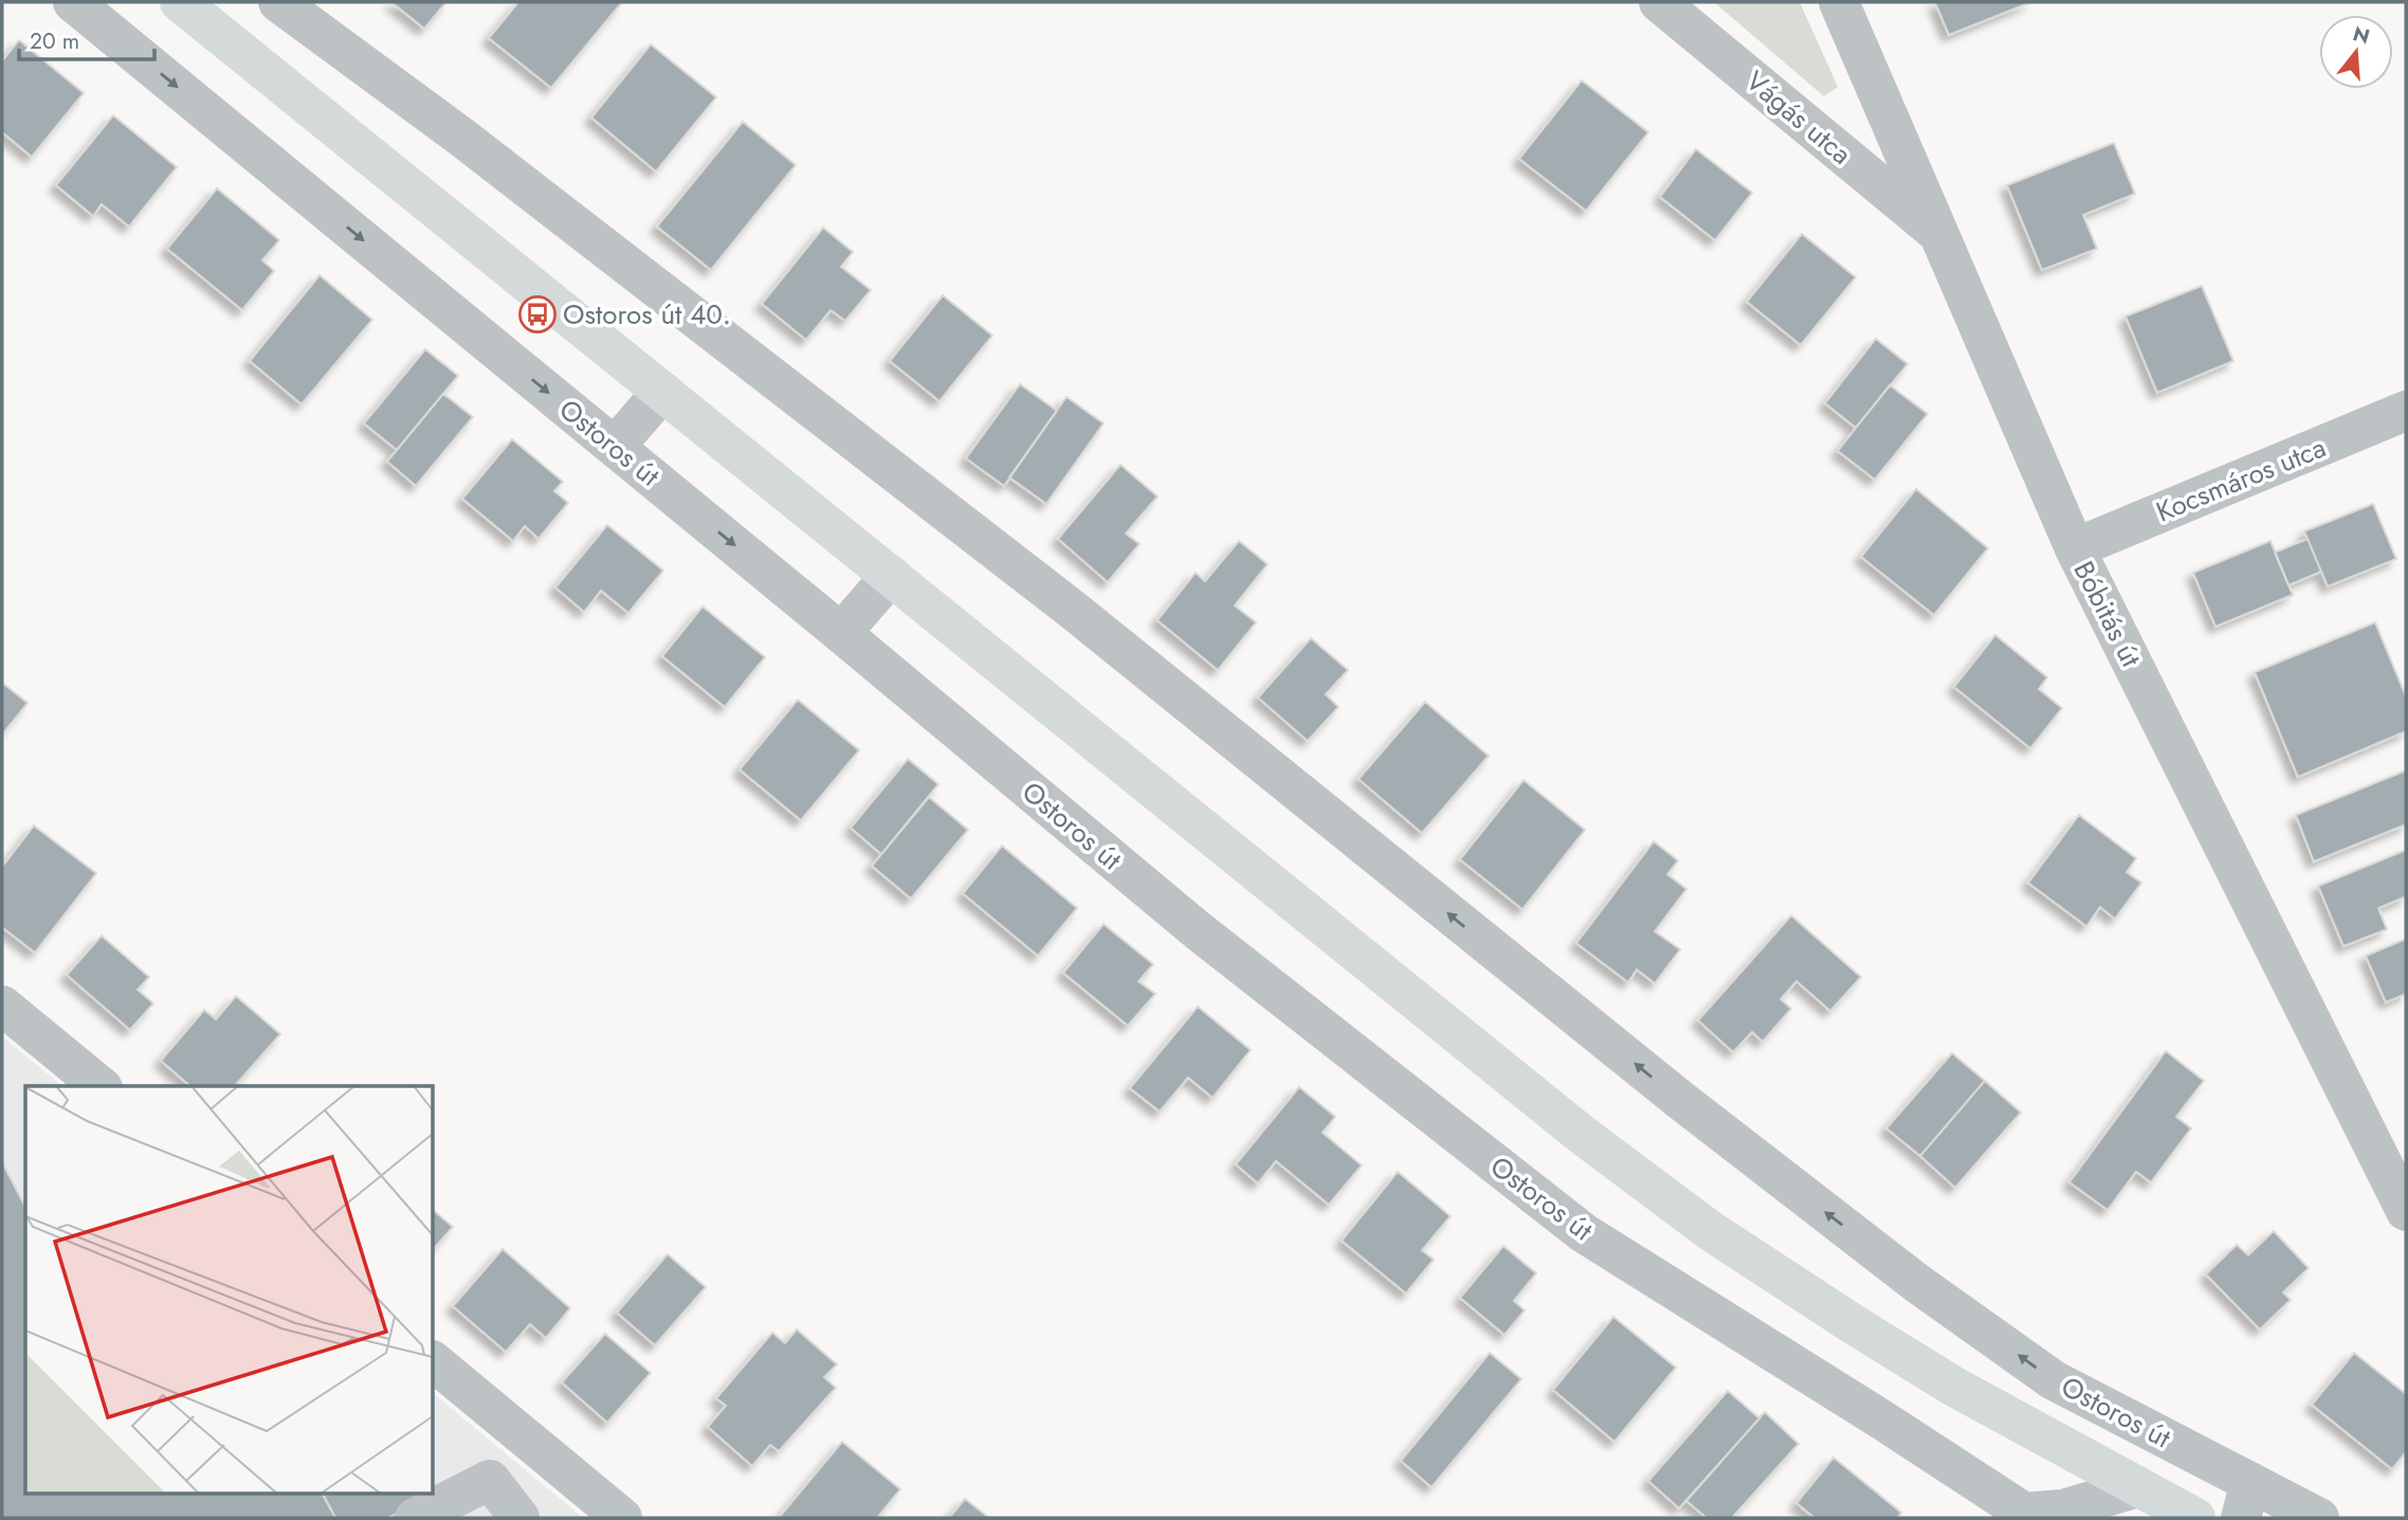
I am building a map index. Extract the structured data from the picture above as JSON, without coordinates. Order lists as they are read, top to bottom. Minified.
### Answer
{"streets":{"main road":["Ostoros út"],"street":["Vágás utca","Kocsmáros utca","Bóbitás út"]},"crossings":[["Vágás utca","Bóbitás út"],["Kocsmáros utca","Bóbitás út"]],"places":{"bus stop":["Ostoros út 40."]},"scale_bar":"20 m","north":"top"}
